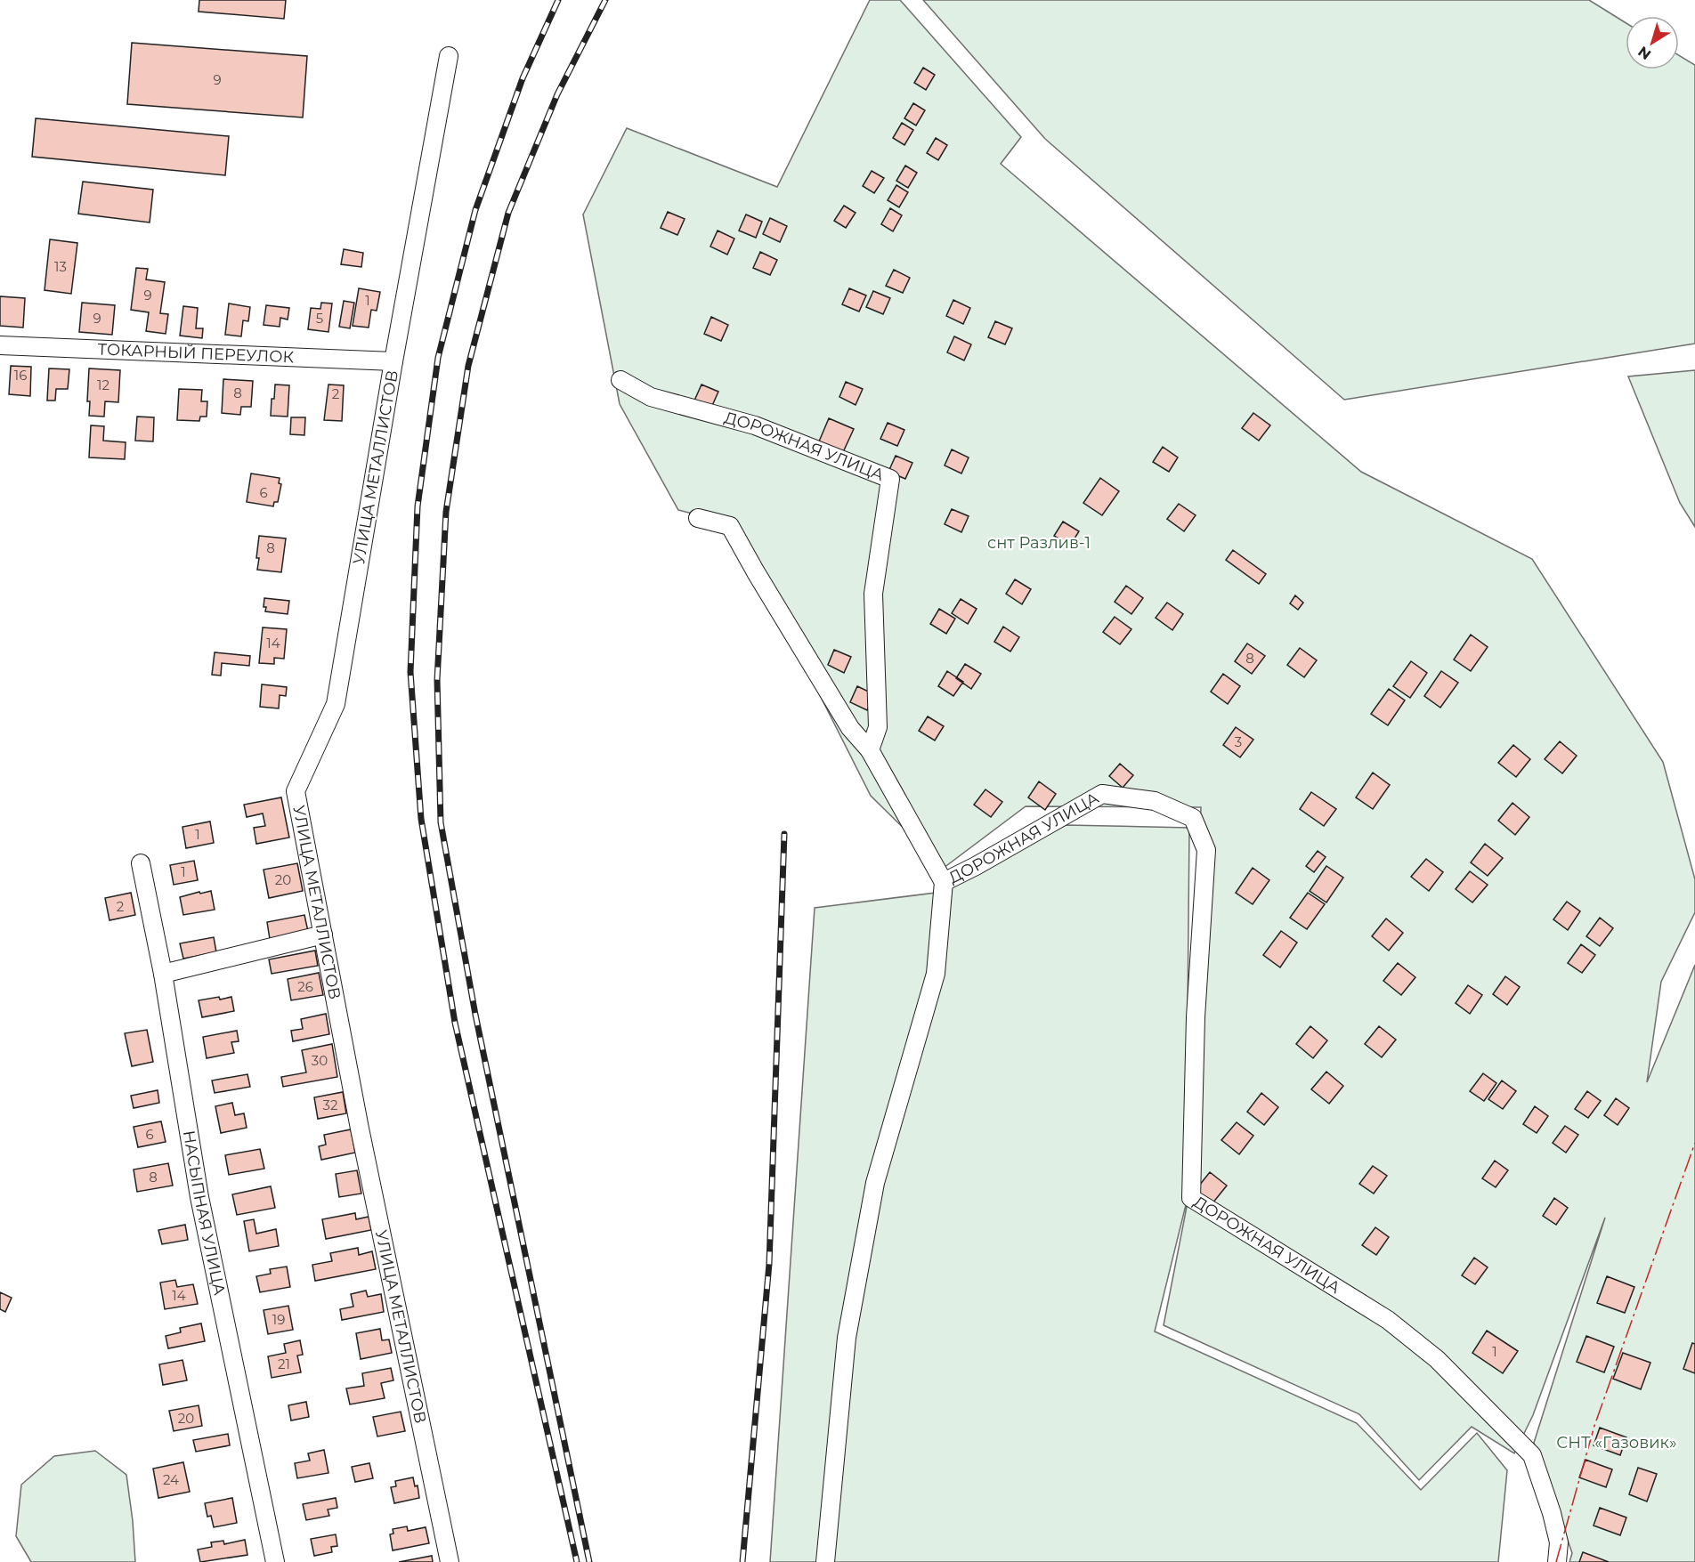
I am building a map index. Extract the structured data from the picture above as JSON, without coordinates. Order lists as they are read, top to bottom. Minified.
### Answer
{"streets":{"street":["ТОКАРНЫЙ ПЕРЕУЛОК","ДОРОЖНАЯ УЛИЦА","УЛИЦА МЕТАЛЛИСТОВ","НАСЫПНАЯ УЛИЦА"]},"crossings":[["ТОКАРНЫЙ ПЕРЕУЛОК","УЛИЦА МЕТАЛЛИСТОВ"]],"parks":["снт Разлив-1","СНТ «Газовик»"],"house_numbers":["9","13","9","1","9","5","16","12","8","2","6","8","14","8","3","1","1","20","2","26","30","32","6","8","14","19","1","21","20","24"],"north":"bottom left"}
